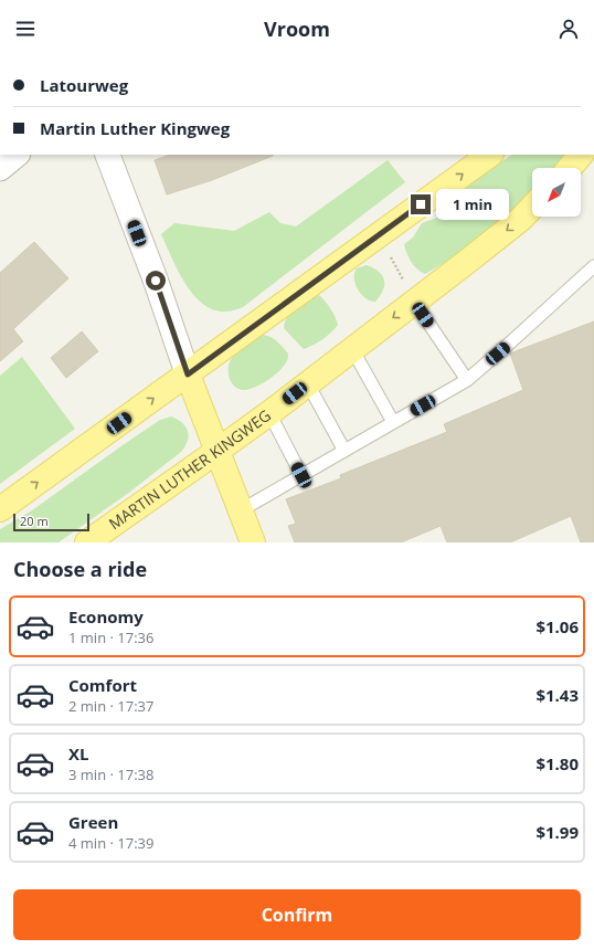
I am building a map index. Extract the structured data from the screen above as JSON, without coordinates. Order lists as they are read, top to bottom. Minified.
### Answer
{"streets":{"main road":["MARTIN LUTHER KINGWEG"]},"scale_bar":"20 m","north":"bottom left","page":{"header":"Vroom","banner":["Latourweg","Martin Luther Kingweg"],"bubble":"1 min","scale":"20 m","heading":"Choose a ride","list":[{"name":"Economy","note":"1 min · 17:36","value":"$1.06"},{"name":"Comfort","note":"2 min · 17:37","value":"$1.43"},{"name":"XL","note":"3 min · 17:38","value":"$1.80"},{"name":"Green","note":"4 min · 17:39","value":"$1.99"}],"buttons":"Confirm"}}
